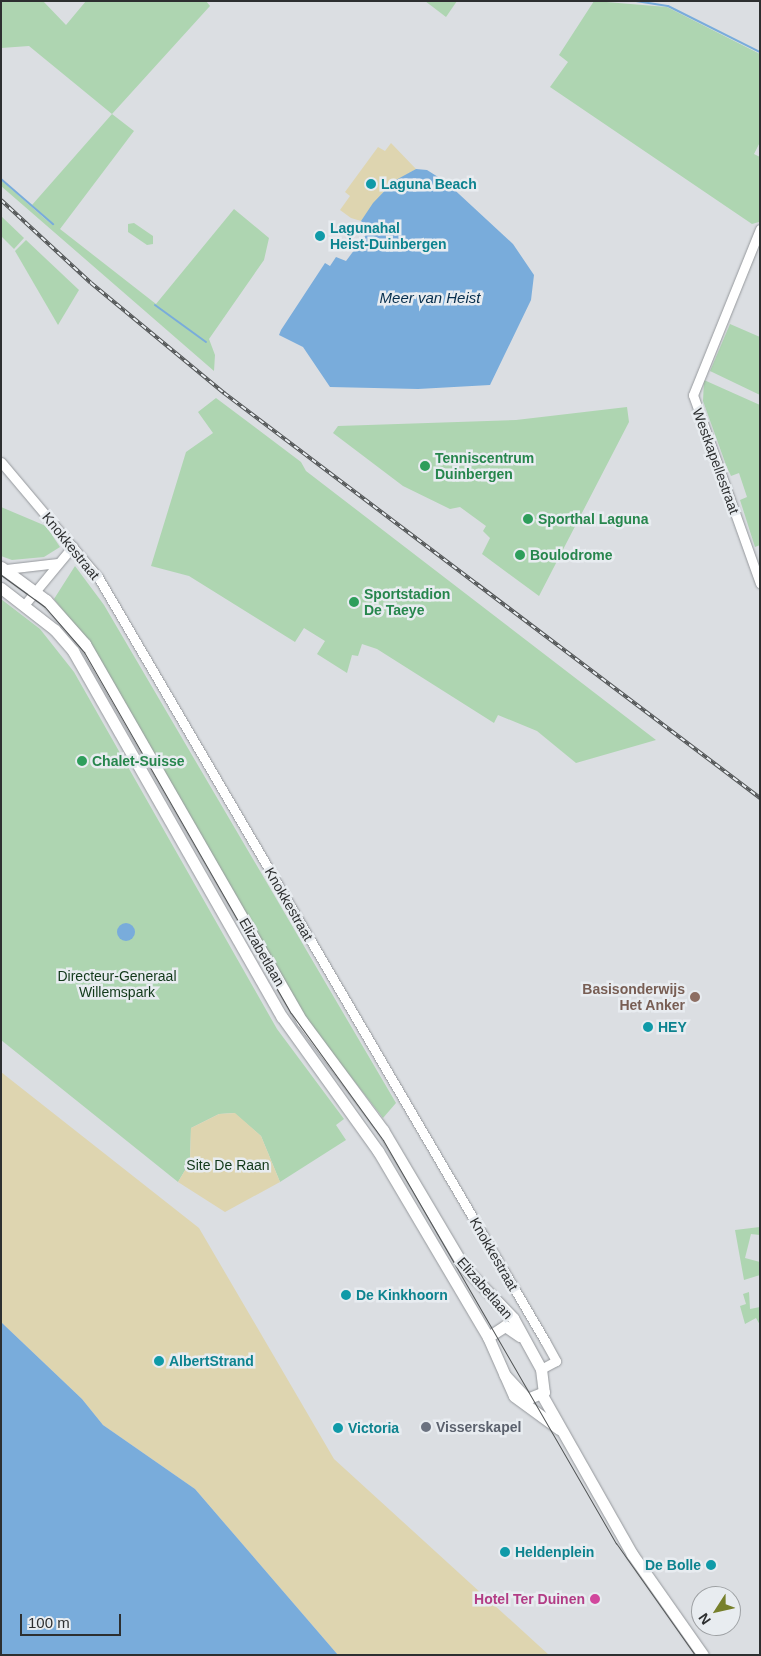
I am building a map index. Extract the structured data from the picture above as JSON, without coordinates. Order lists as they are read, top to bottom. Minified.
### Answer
{"streets":{"main road":["Elizabetlaan"],"street":["Westkapellestraat","Knokkestraat"]},"crossings":[["Knokkestraat","Elizabetlaan"]],"water":["Meer van Heist"],"parks":["Directeur-Generaal Willemspark","Site De Raan"],"places":["Laguna Beach","Lagunahal Heist-Duinbergen","Tenniscentrum Duinbergen","Sporthal Laguna","Boulodrome","Sportstadion De Taeye","Chalet-Suisse","Basisonderwijs Het Anker","HEY","De Kinkhoorn","AlbertStrand","Visserskapel","Victoria","Heldenplein","De Bolle","Hotel Ter Duinen"],"scale_bar":"100 m","north":"bottom left"}
